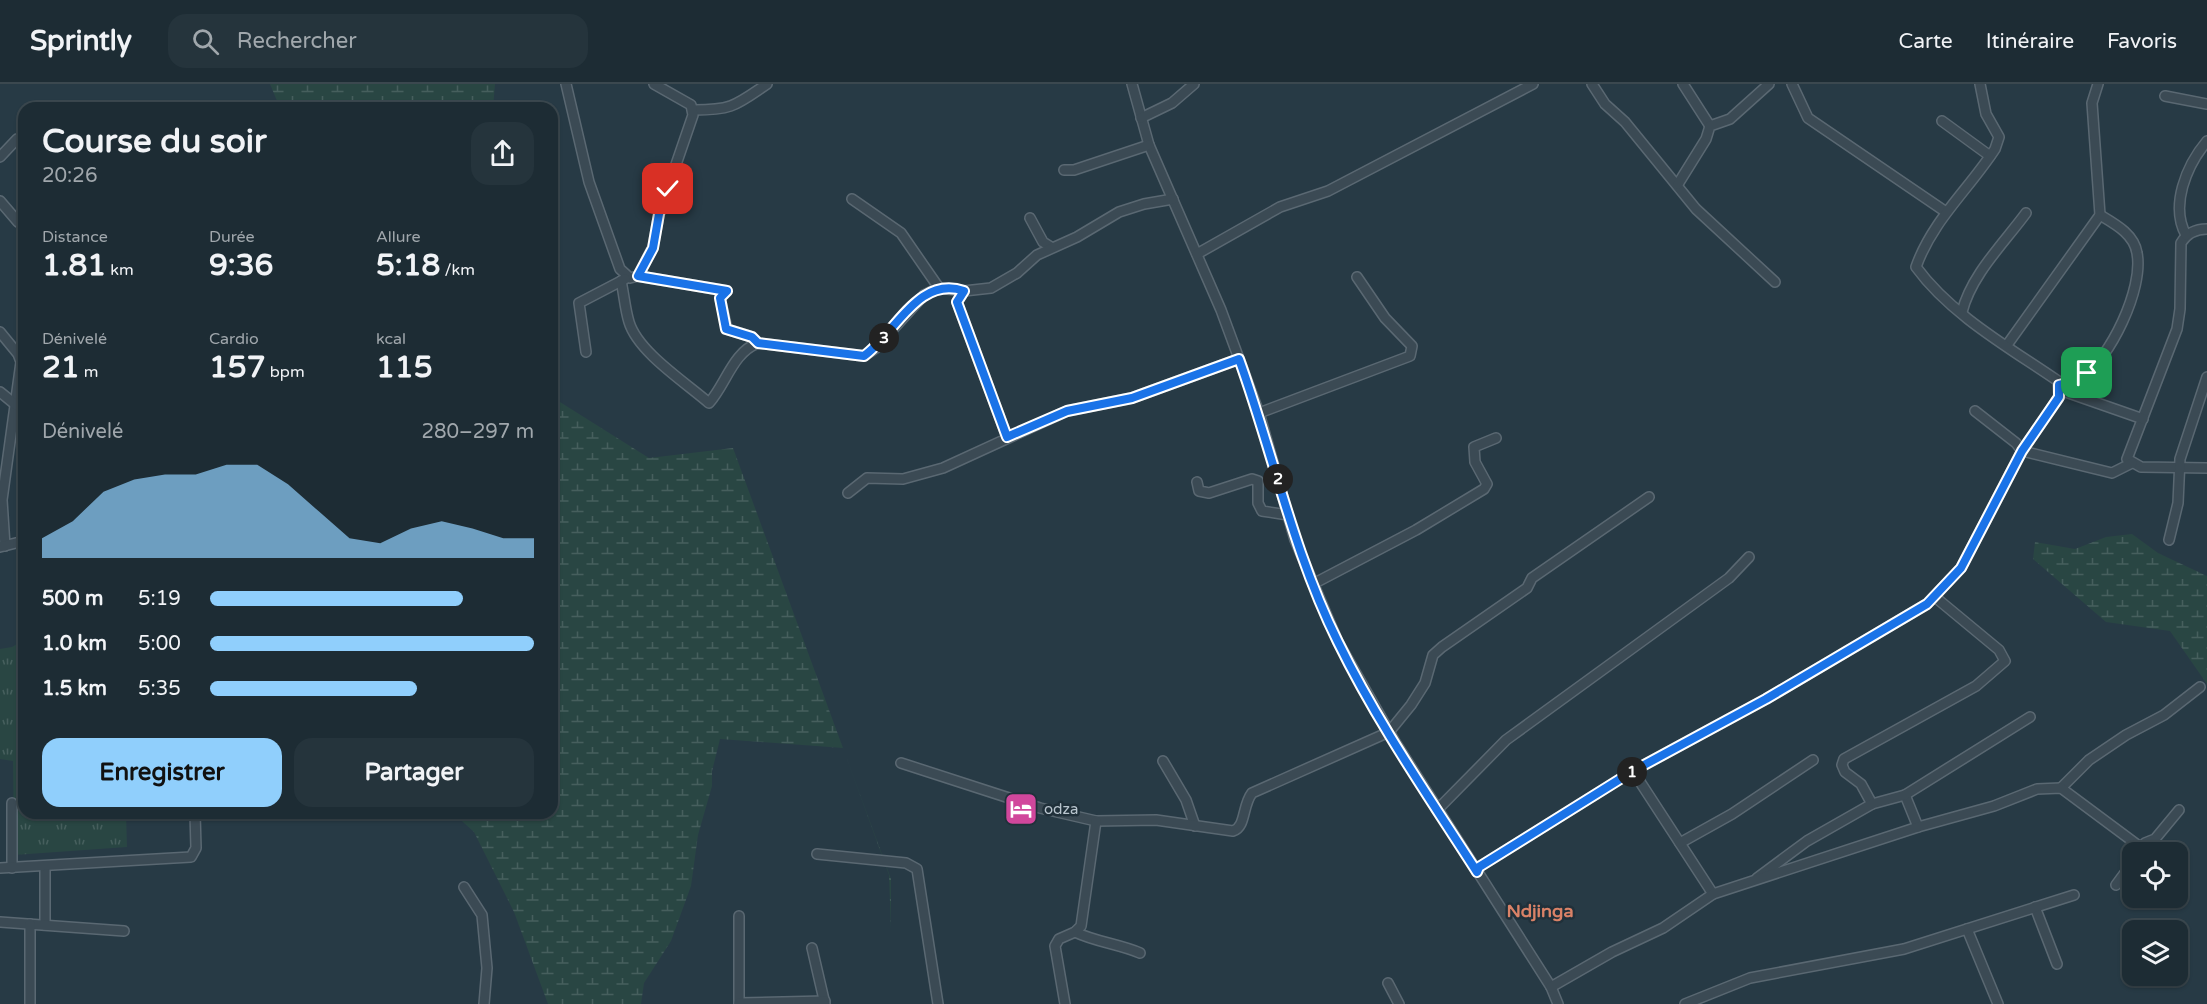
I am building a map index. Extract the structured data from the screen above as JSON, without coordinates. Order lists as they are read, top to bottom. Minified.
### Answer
{"districts":["Ndjinga"],"places":{"hotel":["odza"]},"page":{"header":"Sprintly","search":"Rechercher","nav":["Carte","Itinéraire","Favoris"],"heading":["Course du soir","20:26"],"stats":[["Distance","1.81 km"],["Durée","9:36"],["Allure","5:18 /km"],["Dénivelé","21 m"],["Cardio","157 bpm"],["kcal","115"]],"pins":["3","2","1"],"chart":["Dénivelé","280–297 m"],"list":[{"name":"500 m","note":"5:19"},{"name":"1.0 km","note":"5:00"},{"name":"1.5 km","note":"5:35"}],"buttons":["Enregistrer","Partager"]}}
